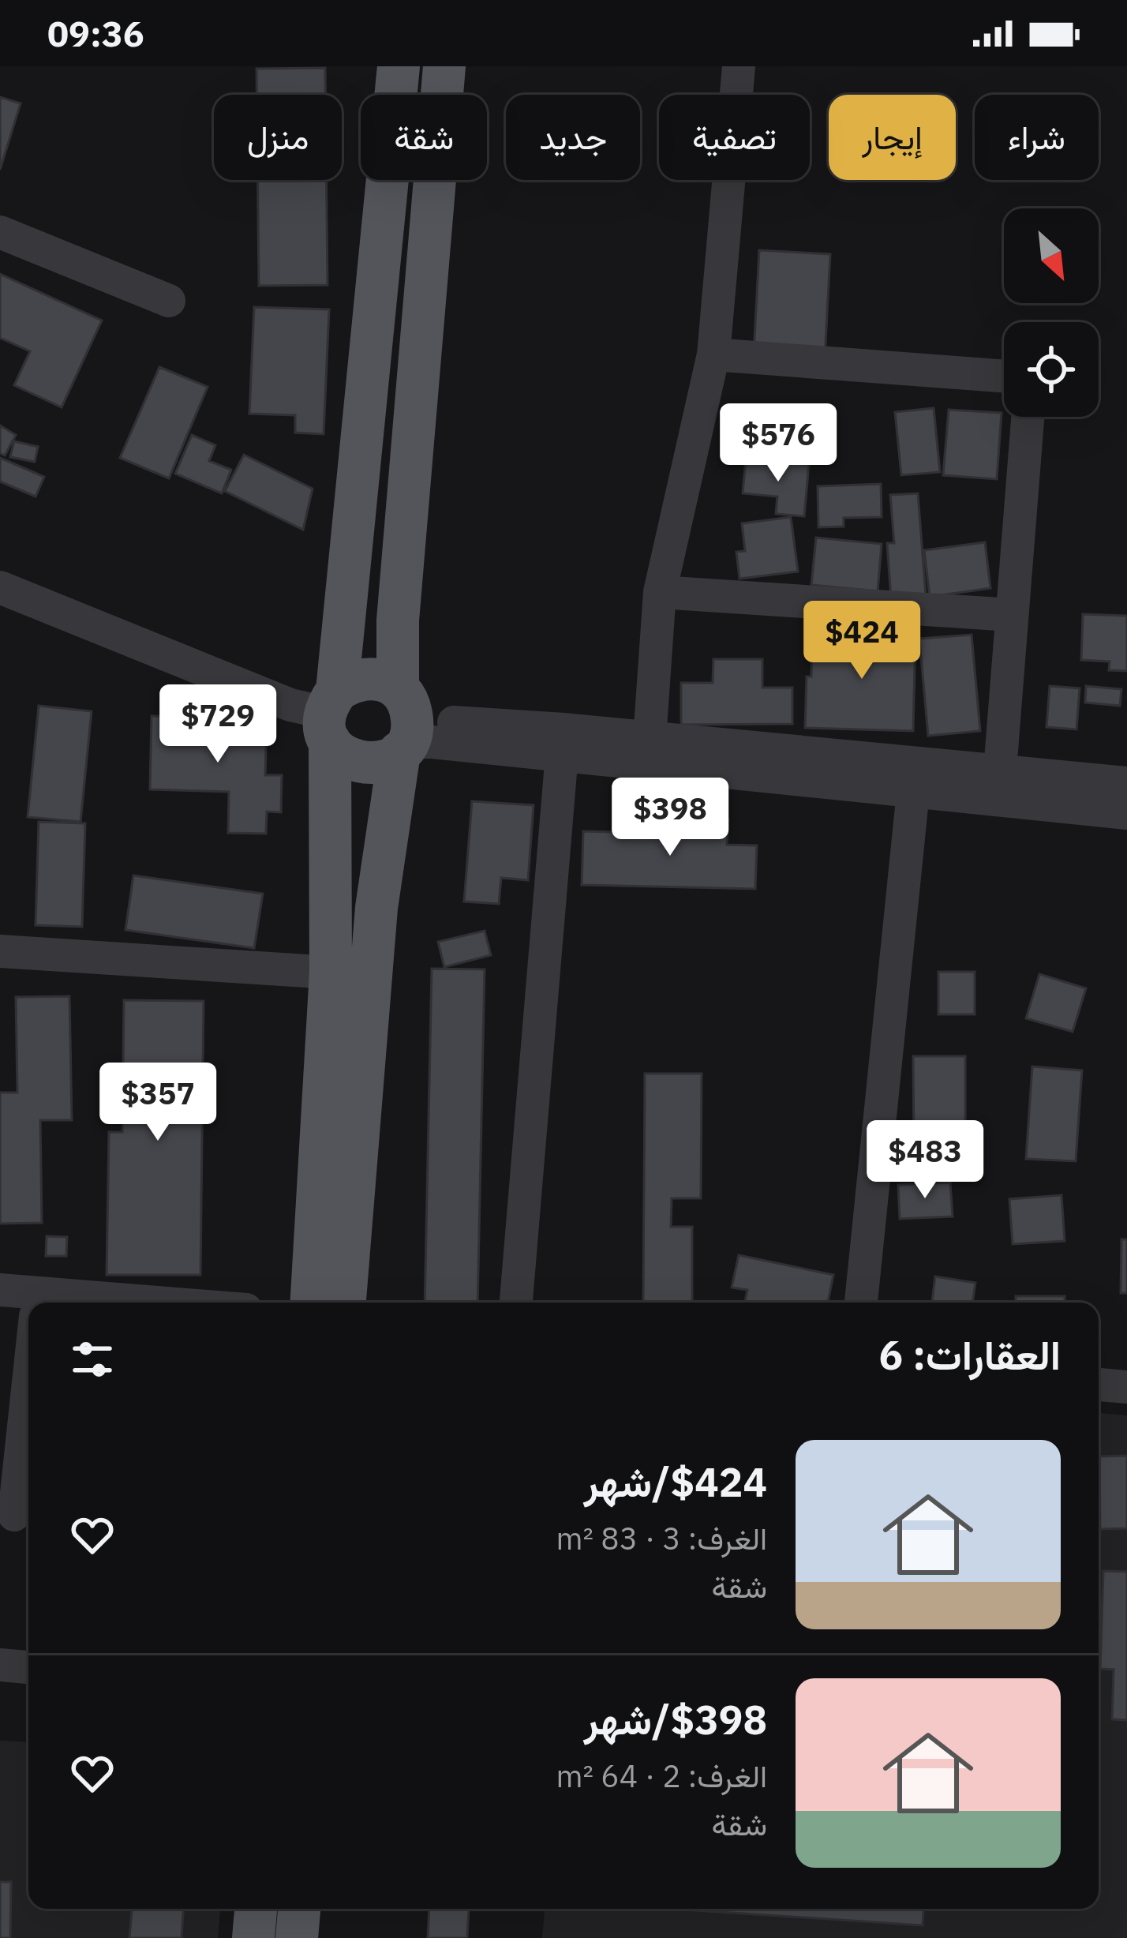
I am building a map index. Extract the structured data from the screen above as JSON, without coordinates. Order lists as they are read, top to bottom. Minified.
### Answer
{"north":"bottom right","page":{"status":"09:36","chip":["شراء","إيجار","تصفية","جديد","شقة","منزل"],"price":["$576","$424","$729","$398","$357","$483"],"heading":"العقارات: 6","list":[{"name":"$424/شهر","note":"الغرف: 3 · 83 m² · شقة"},{"name":"$398/شهر","note":"الغرف: 2 · 64 m² · شقة"}]}}
